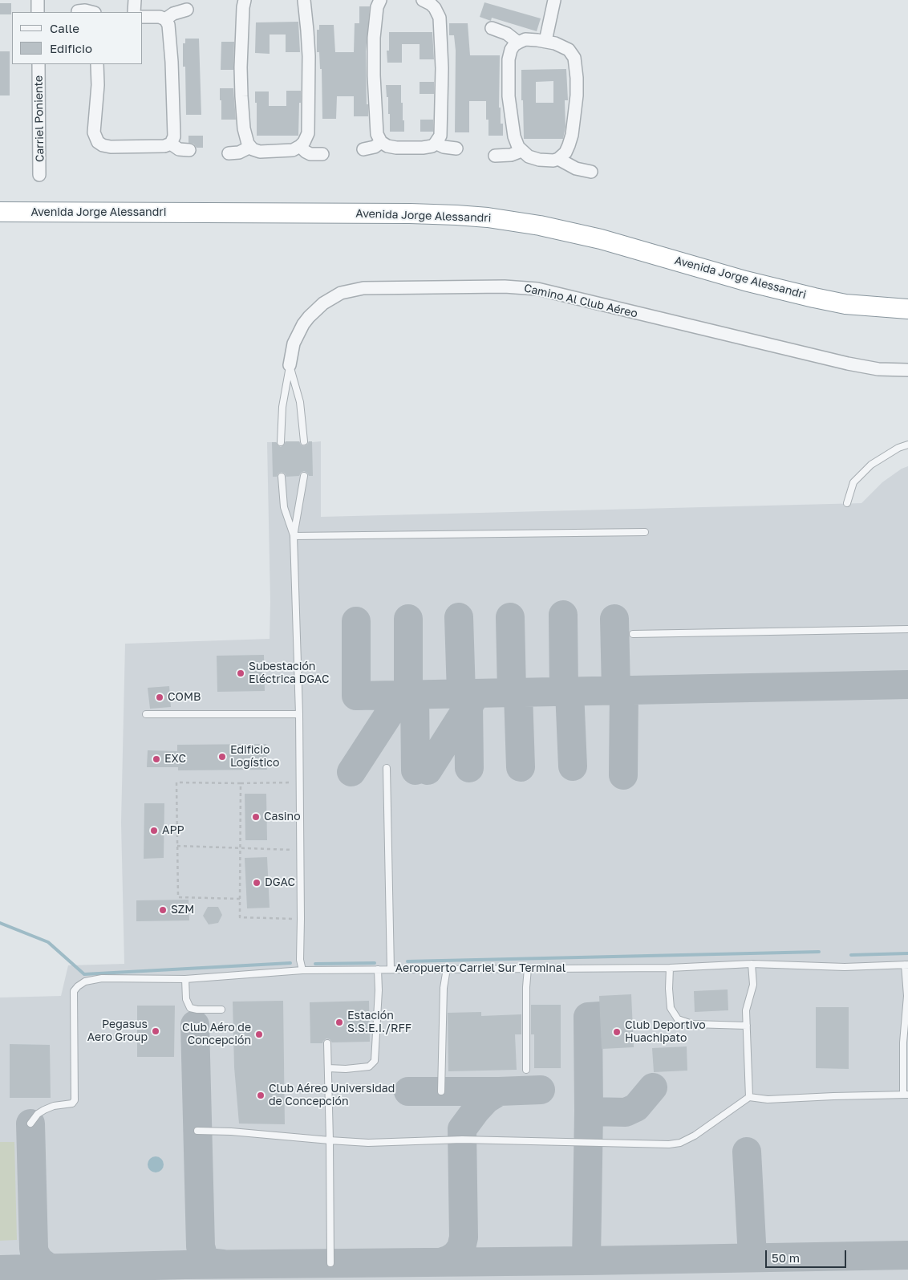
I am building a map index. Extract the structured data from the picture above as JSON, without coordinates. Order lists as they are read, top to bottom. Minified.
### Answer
{"streets":{"highway":["Avenida Jorge Alessandri"],"street":["Carriel Poniente","Camino Al Club Aéreo"],"lane":["Aeropuerto Carriel Sur Terminal"]},"places":["Subestación Eléctrica DGAC","COMB","Edificio Logístico","EXC","Casino","APP","DGAC","SZM","Estación S.S.E.I./RFF","Pegasus Aero Group","Club Deportivo Huachipato","Club Aéro de Concepción","Club Aéreo Universidad de Concepción"],"legend":["Calle","Edificio"],"scale_bar":"50 m"}
